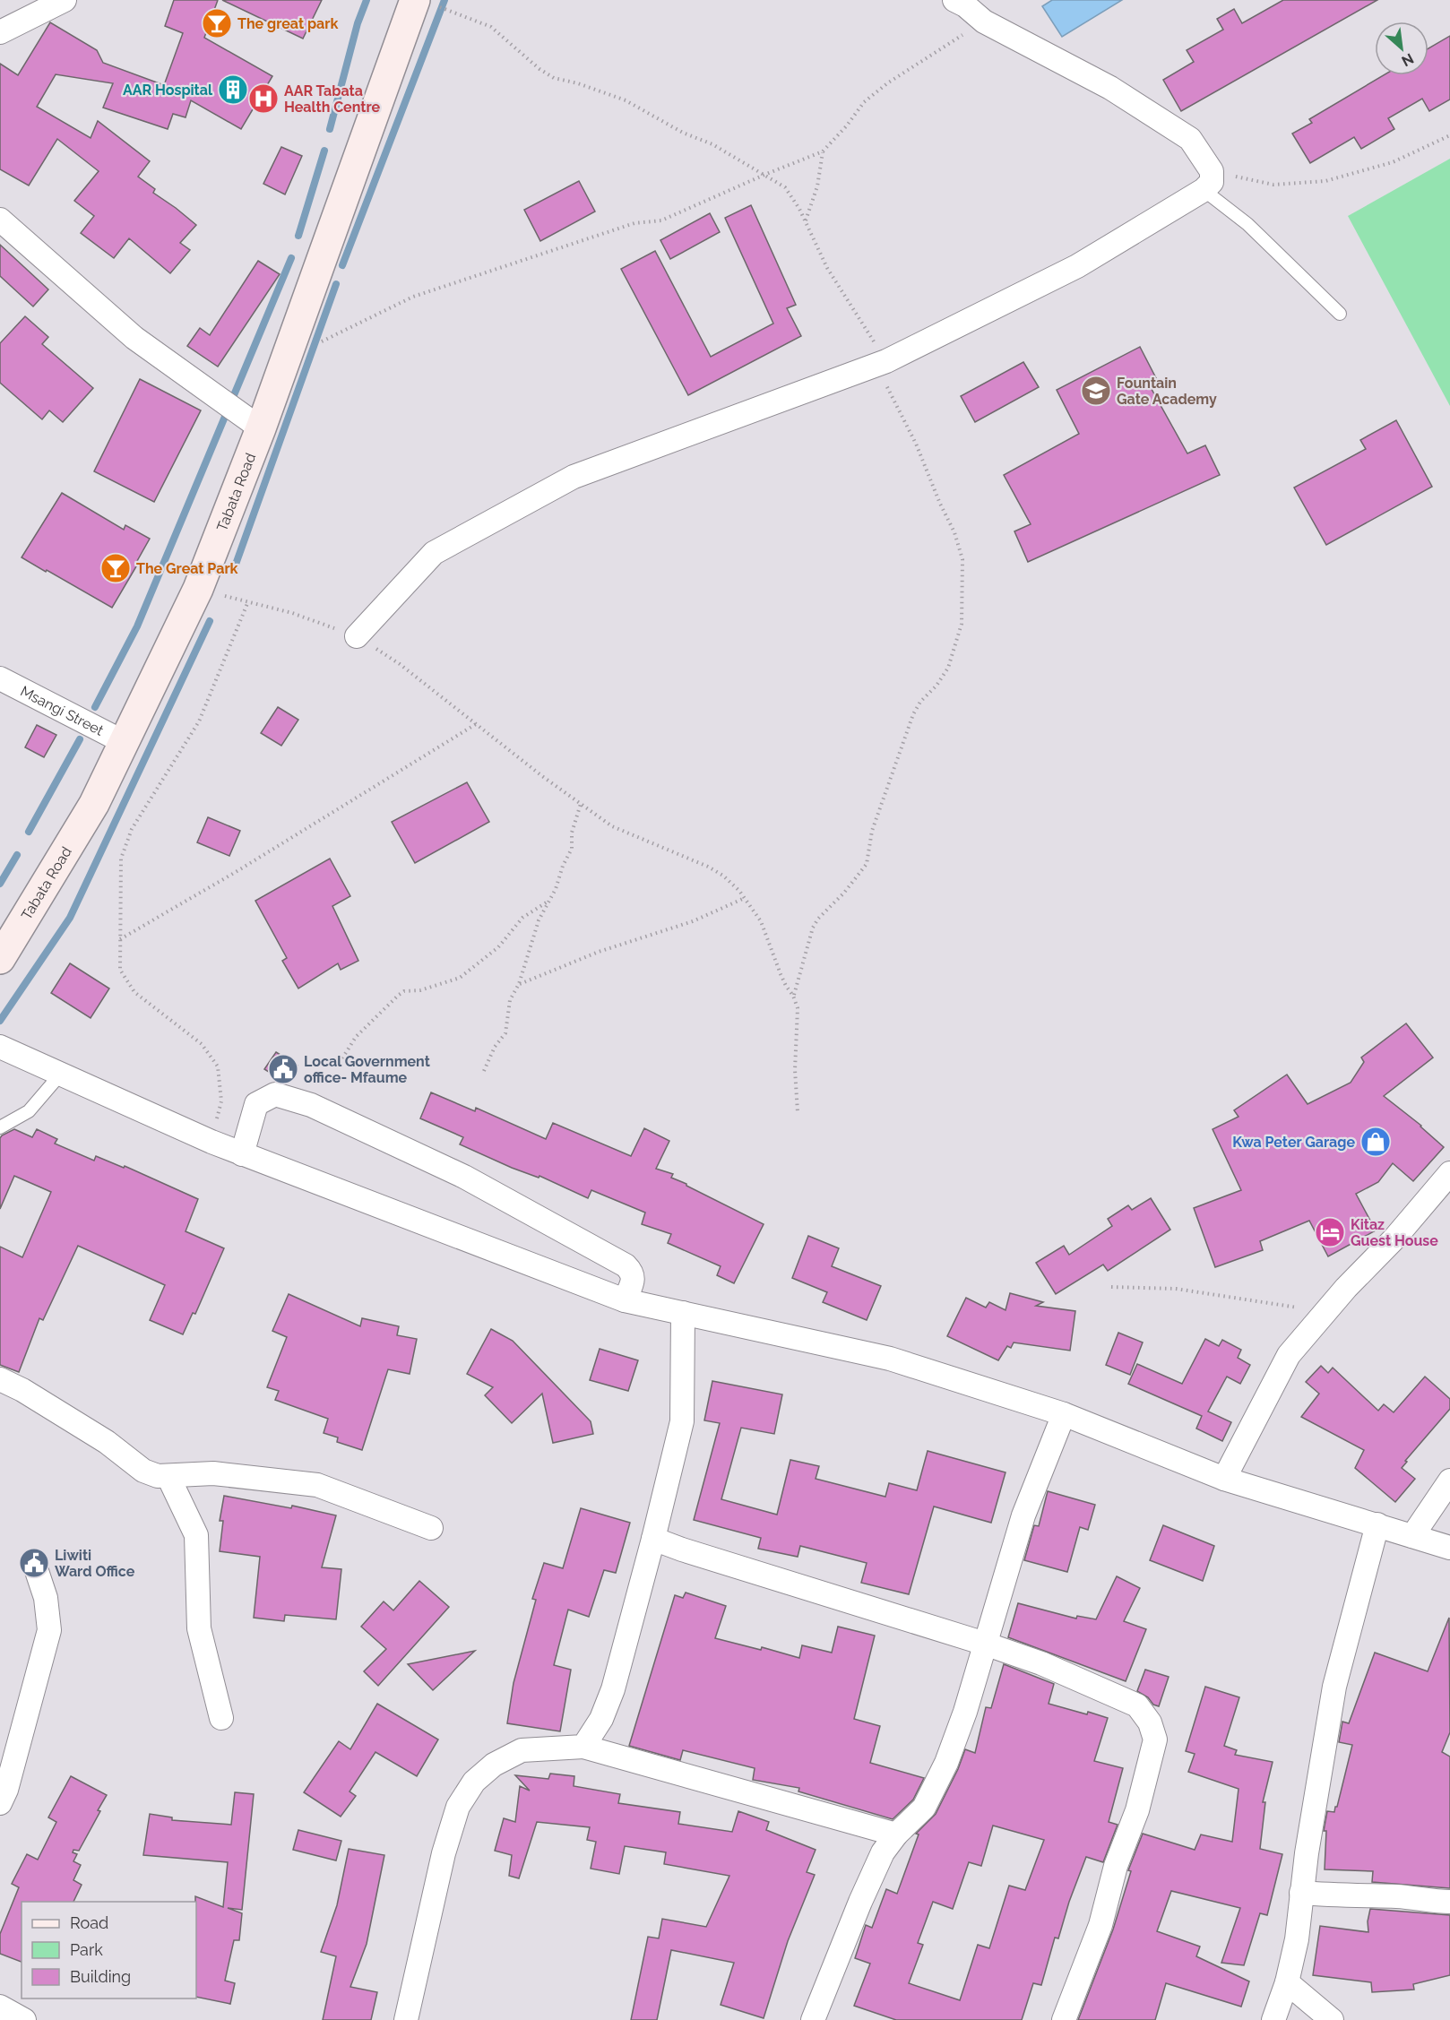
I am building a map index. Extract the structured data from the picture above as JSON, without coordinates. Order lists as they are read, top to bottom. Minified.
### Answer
{"streets":{"main road":["Tabata Road"],"street":["Msangi Street"]},"crossings":[["Tabata Road","Msangi Street"]],"places":{"bar":["The great park","The Great Park"],"building":["AAR Hospital"],"hospital":["AAR Tabata Health Centre"],"school or university":["Fountain Gate Academy"],"public building":["Local Government office- Mfaume","Liwiti Ward Office"],"shop":["Kwa Peter Garage"],"hotel":["Kitaz Guest House"]},"legend":["Road","Park","Building"],"north":"bottom right"}
